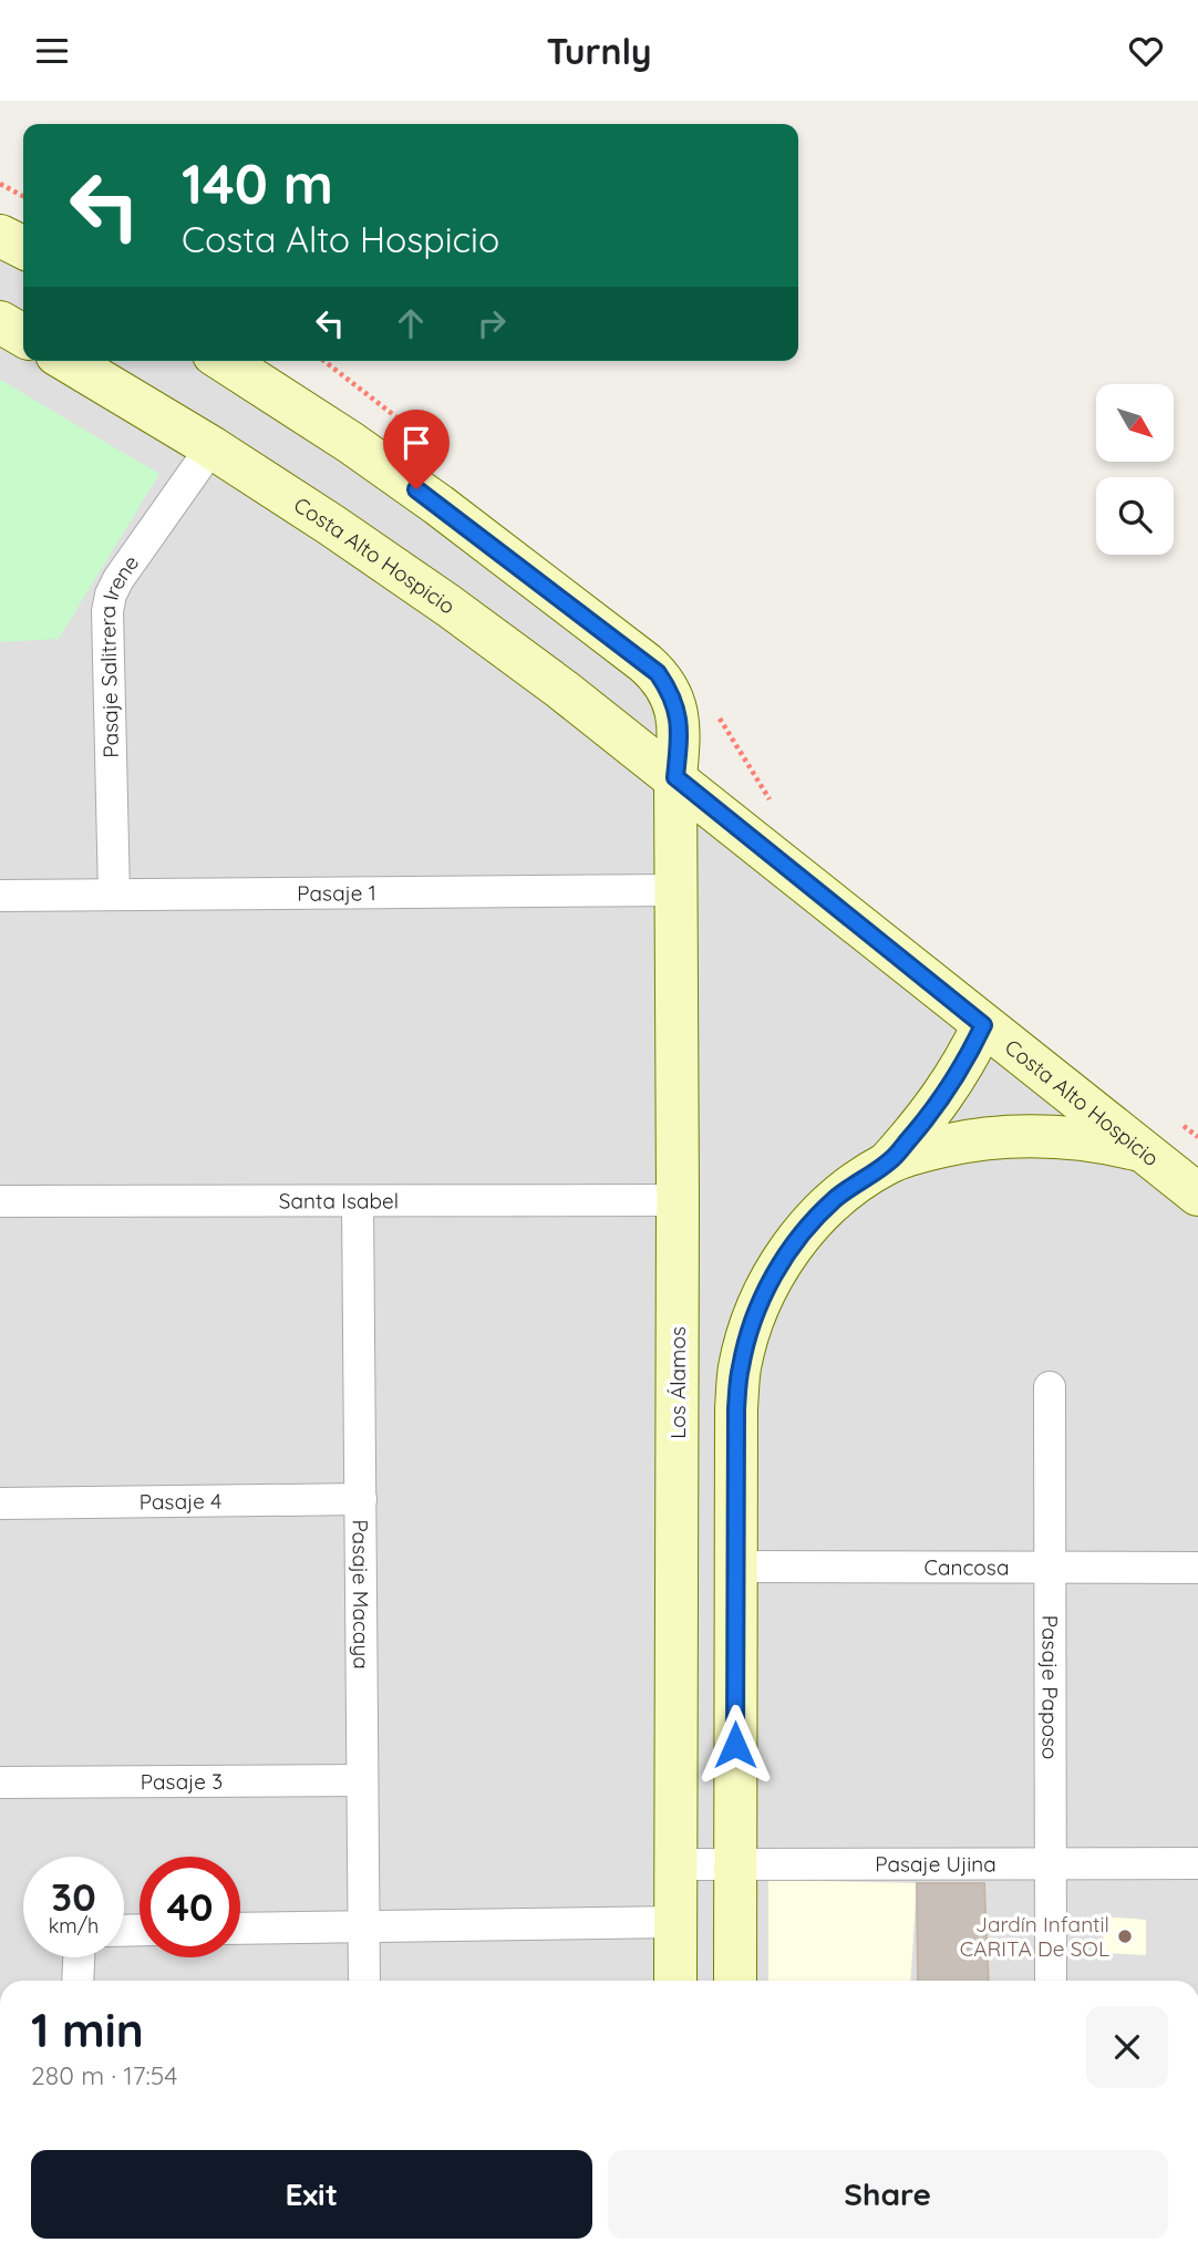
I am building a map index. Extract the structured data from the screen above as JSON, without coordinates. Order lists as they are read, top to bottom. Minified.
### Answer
{"streets":{"street":["Costa Alto Hospicio","Pasaje Salitrera Irene","Pasaje 1","Santa Isabel","Los Álamos","Pasaje 4","Cancosa","Pasaje Macaya","Pasaje Paposo","Pasaje 3","Pasaje Ujina"]},"crossings":[["Costa Alto Hospicio","Pasaje Salitrera Irene"],["Costa Alto Hospicio","Los Álamos"],["Pasaje Salitrera Irene","Pasaje 1"],["Pasaje 1","Los Álamos"],["Santa Isabel","Los Álamos"],["Santa Isabel","Pasaje Macaya"],["Los Álamos","Pasaje Ujina"],["Pasaje 4","Pasaje Macaya"],["Cancosa","Pasaje Paposo"],["Pasaje Macaya","Pasaje 3"],["Pasaje Paposo","Pasaje Ujina"]],"places":["Jardín Infantil CARITA De SOL"],"north":"bottom right","page":{"header":"Turnly","turn":["140 m","Costa Alto Hospicio"],"speed":"30 km/h","limit":"40","heading":["1 min","280 m · 17:54"],"buttons":["Exit","Share"]}}
